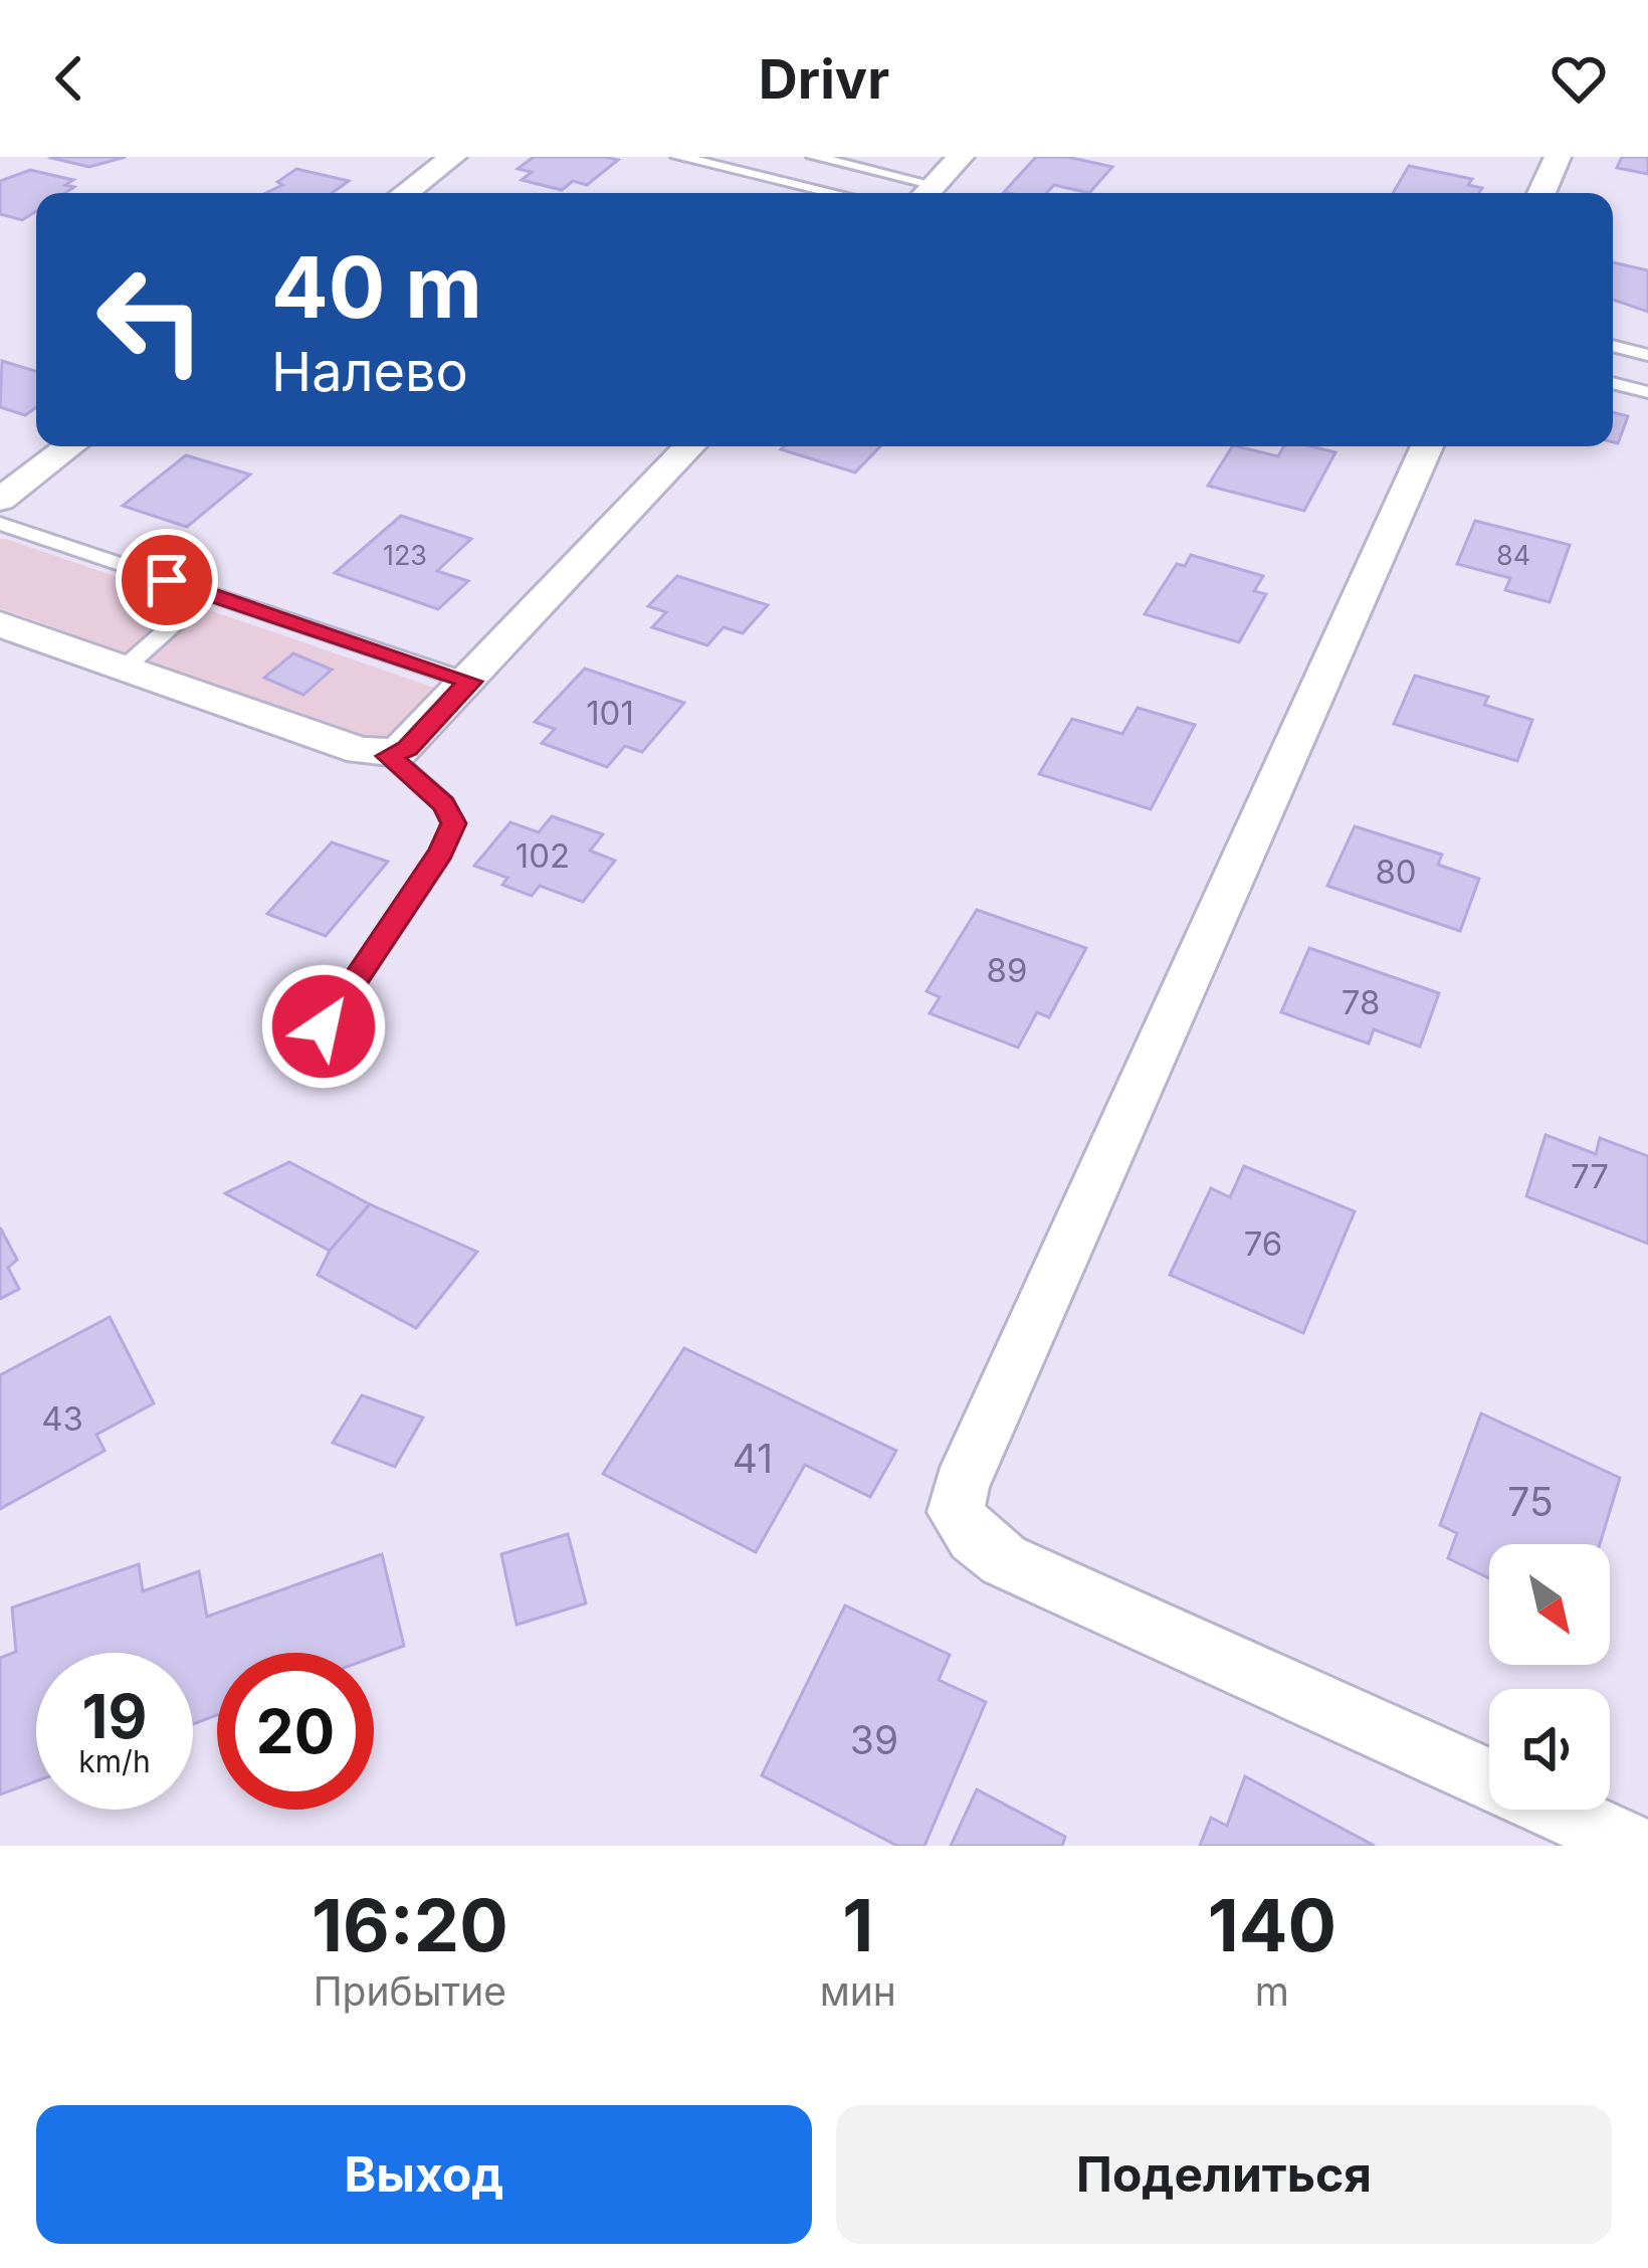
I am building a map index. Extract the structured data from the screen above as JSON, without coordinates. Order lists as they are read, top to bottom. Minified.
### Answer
{"house_numbers":["123","84","101","102","80","89","78","77","76","43","41","75","39"],"north":"bottom right","page":{"header":"Drivr","turn":["40 m","Налево"],"speed":"19 km/h","limit":"20","eta":["16:20","Прибытие","1","мин","140","m"],"buttons":["Выход","Поделиться"]}}
